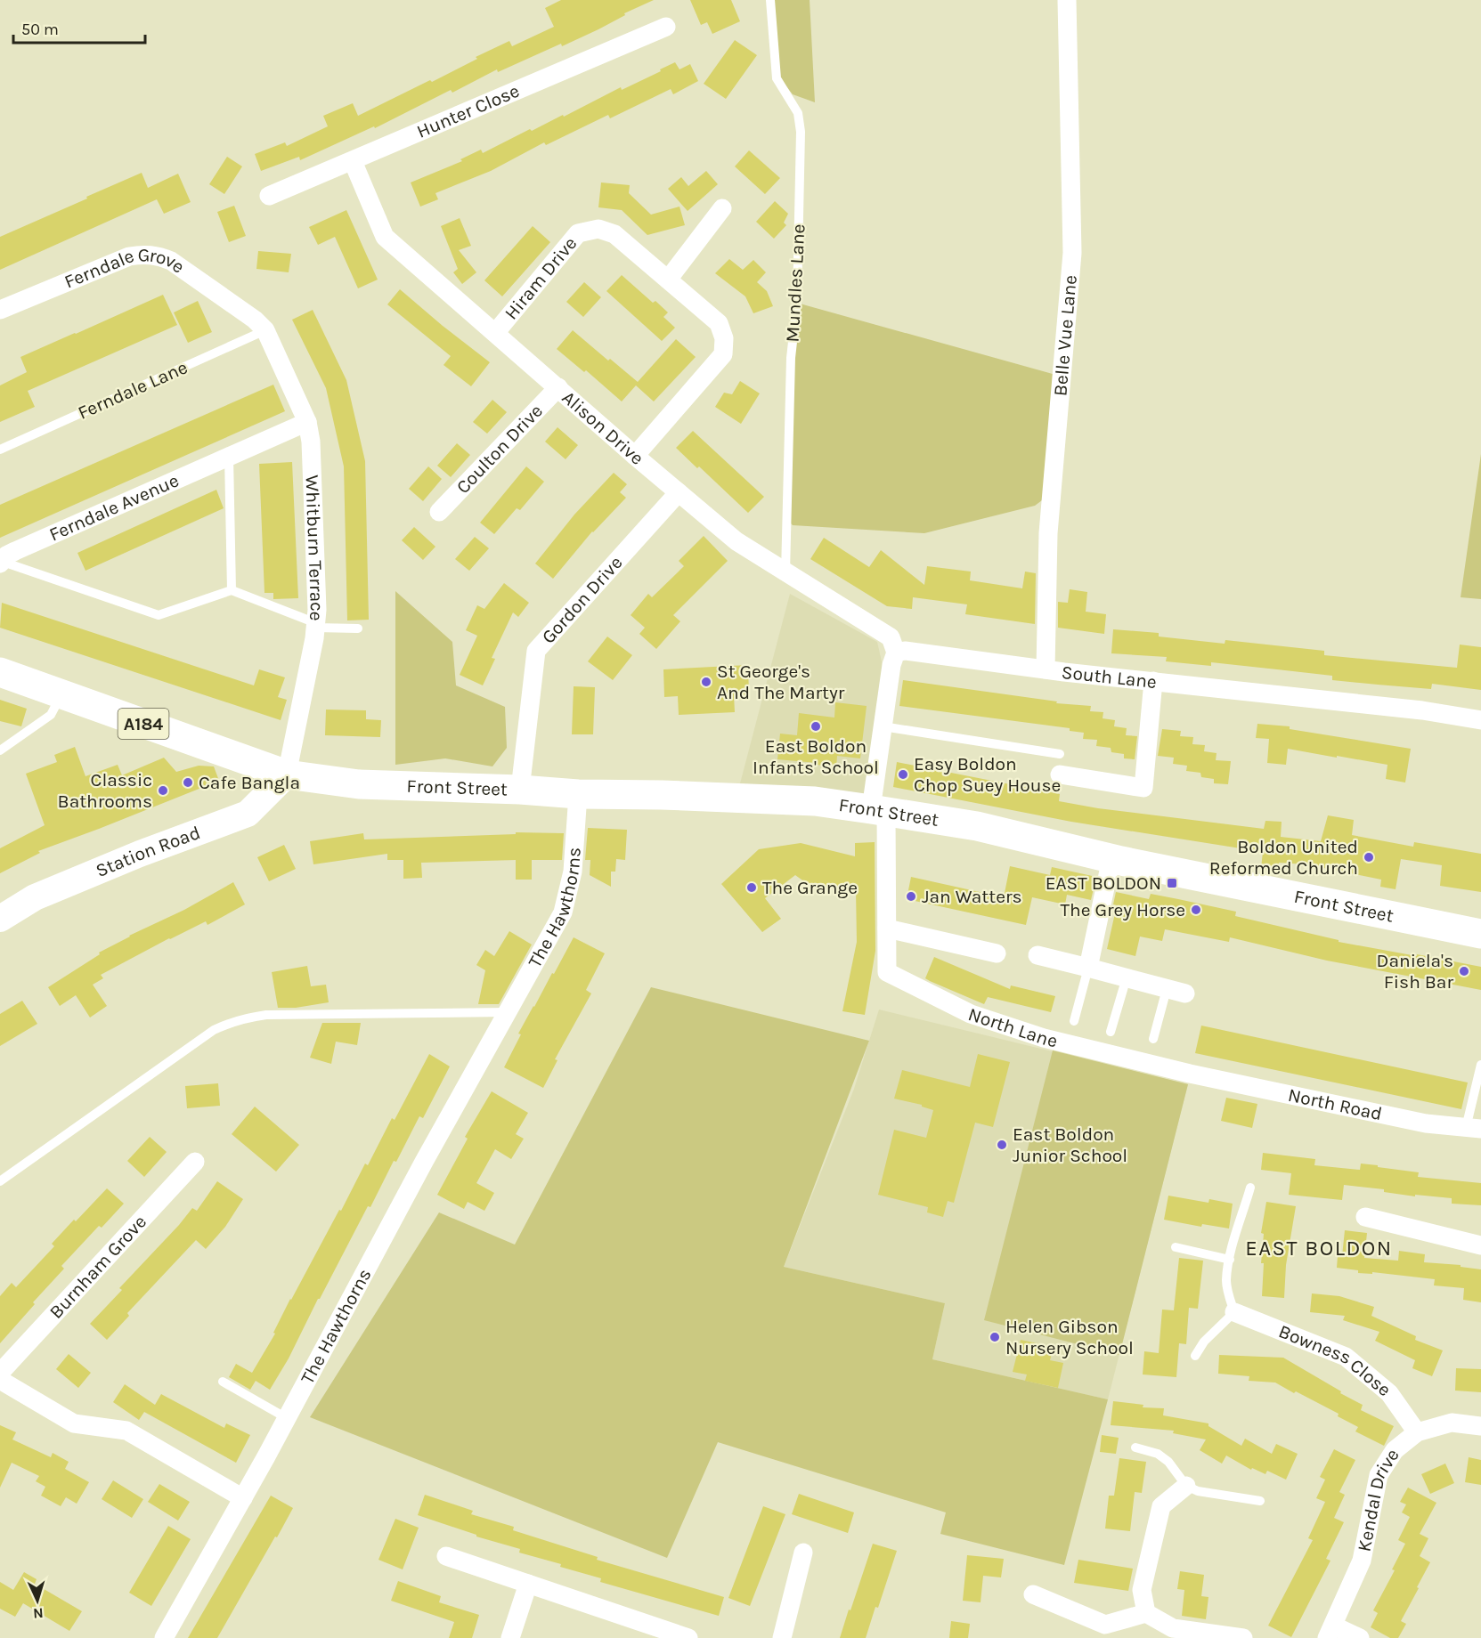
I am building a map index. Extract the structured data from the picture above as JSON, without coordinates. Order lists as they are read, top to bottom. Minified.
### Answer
{"streets":{"main road":["A184","Front Street","Station Road"],"street":["Hunter Close","Hiram Drive","Ferndale Grove","Belle Vue Lane","Alison Drive","Coulton Drive","Ferndale Avenue","Whitburn Terrace","Gordon Drive","South Lane","The Hawthorns","North Lane","North Road","Burnham Grove","Bowness Close","Kendal Drive"],"lane":["Mundles Lane","Ferndale Lane"]},"crossings":[["Hunter Close","Alison Drive"],["Hiram Drive","Alison Drive"],["Ferndale Grove","Ferndale Lane"],["Ferndale Grove","Whitburn Terrace"],["Mundles Lane","Alison Drive"],["Belle Vue Lane","South Lane"],["Ferndale Lane","Whitburn Terrace"],["Alison Drive","Coulton Drive"],["Alison Drive","Gordon Drive"],["Alison Drive","South Lane"],["Ferndale Avenue","Whitburn Terrace"],["Whitburn Terrace","A184"],["Whitburn Terrace","Front Street"],["Whitburn Terrace","Station Road"],["Gordon Drive","Front Street"],["A184","Front Street"],["A184","Station Road"],["Front Street","Station Road"],["Front Street","The Hawthorns"],["North Lane","North Road"],["Bowness Close","Kendal Drive"]],"districts":["EAST BOLDON"],"places":{"other":["St George's And The Martyr","East Boldon Infants' School","Easy Boldon Chop Suey House","Cafe Bangla","Classic Bathrooms","Boldon United Reformed Church","The Grange","Jan Watters","The Grey Horse","Daniela's Fish Bar","East Boldon Junior School","Helen Gibson Nursery School"],"transit":["EAST BOLDON"]},"scale_bar":"50 m","north":"bottom"}
